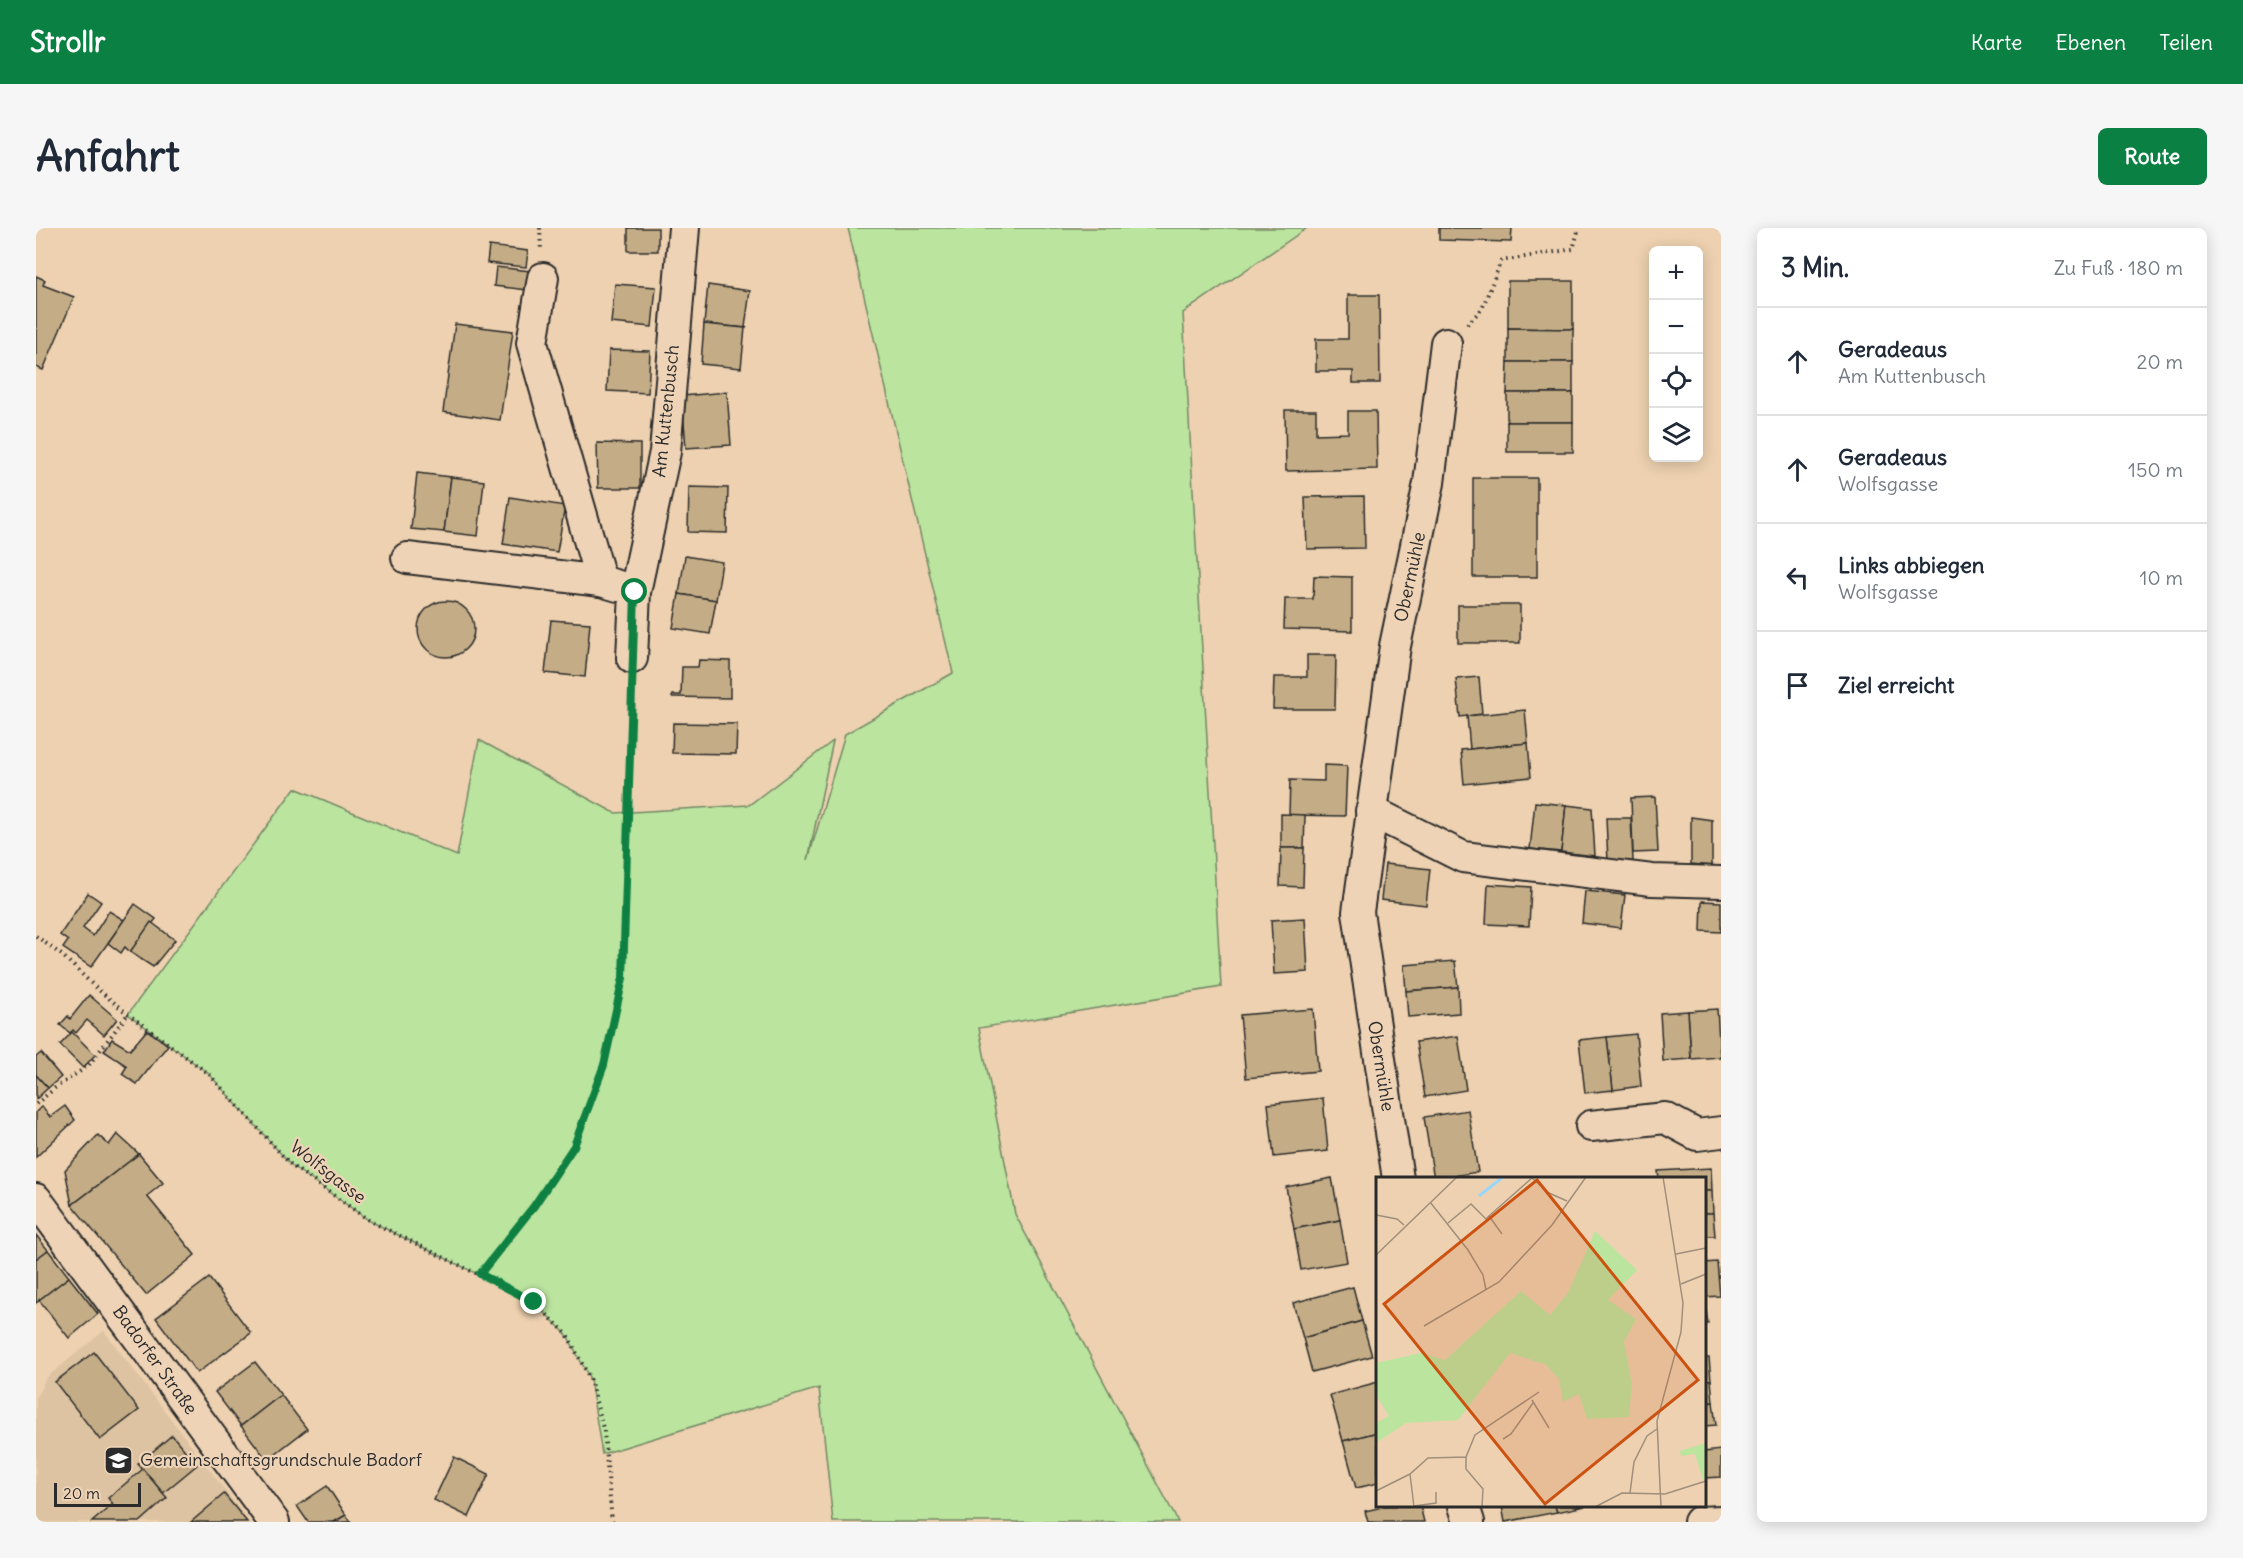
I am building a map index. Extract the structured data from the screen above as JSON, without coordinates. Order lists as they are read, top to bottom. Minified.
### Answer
{"streets":{"street":["Am Kuttenbusch","Obermühle","Badorfer Straße"],"path":["Wolfsgasse"]},"places":{"school or university":["Gemeinschaftsgrundschule Badorf"]},"scale_bar":"20 m","page":{"header":"Strollr","nav":["Karte","Ebenen","Teilen"],"buttons":"Route","title":"Anfahrt","heading":["3 Min.","Zu Fuß · 180 m"],"map_buttons":["+","−"],"list":[["Geradeaus","Am Kuttenbusch","20 m"],["Geradeaus","Wolfsgasse","150 m"],["Links abbiegen","Wolfsgasse","10 m"],"Ziel erreicht"],"scale":"20 m"}}
